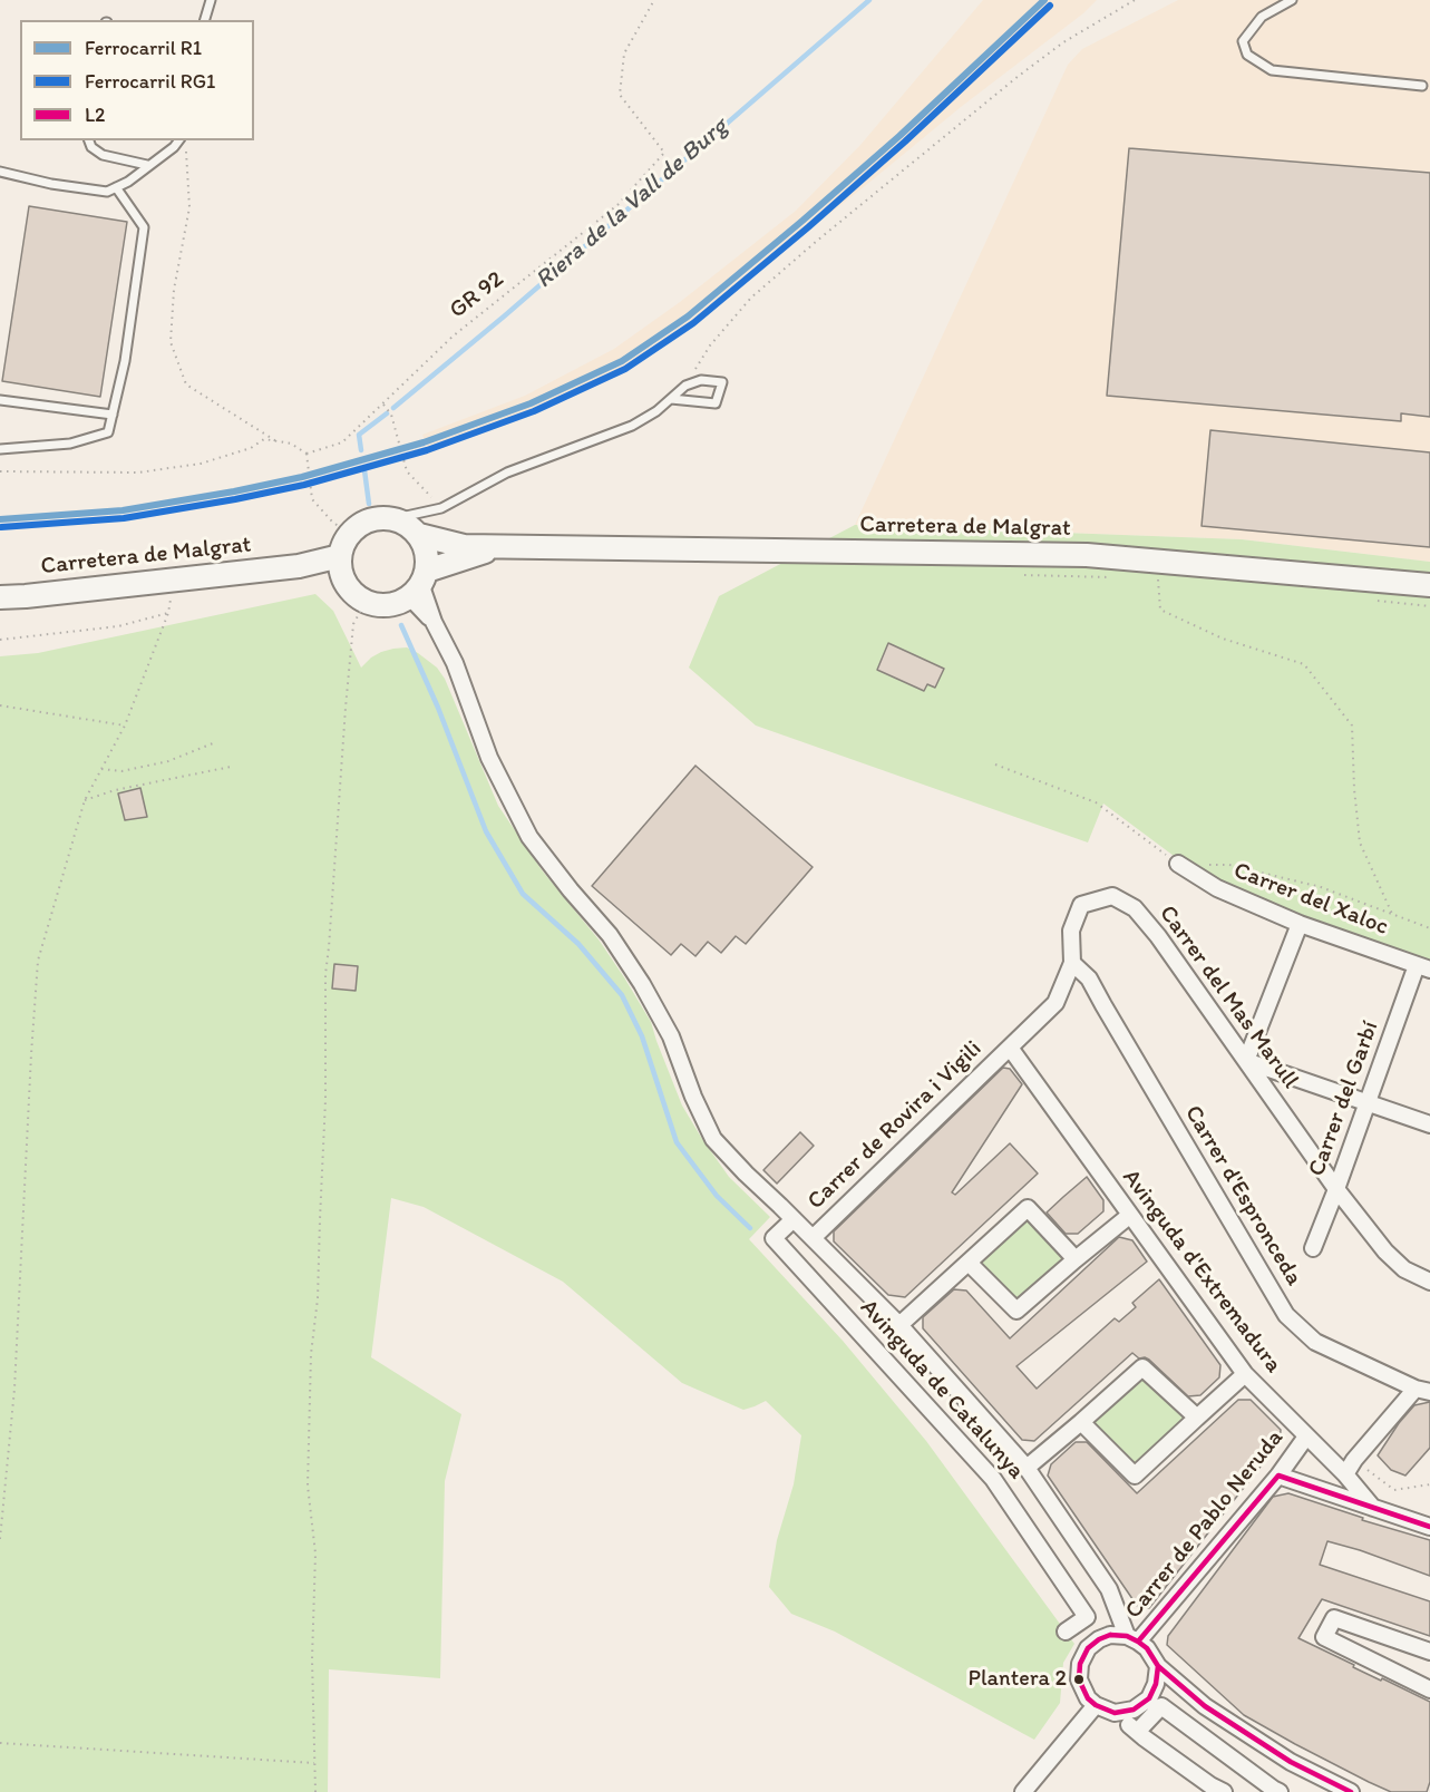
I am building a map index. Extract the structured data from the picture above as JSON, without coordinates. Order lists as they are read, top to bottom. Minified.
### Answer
{"streets":{"street":["Carretera de Malgrat","Carrer del Xaloc","Carrer del Mas Marull","Carrer del Garbí","Carrer de Rovira i Vigili","Carrer d'Espronceda","Avinguda d'Extremadura","Avinguda de Catalunya","Carrer de Pablo Neruda"],"path":["GR 92"]},"crossings":[["Carretera de Malgrat","Avinguda de Catalunya"],["Carrer del Xaloc","Carrer del Garbí"],["Carrer del Mas Marull","Carrer del Garbí"],["Carrer del Mas Marull","Carrer de Rovira i Vigili"],["Carrer del Mas Marull","Carrer d'Espronceda"],["Carrer del Mas Marull","Avinguda d'Extremadura"],["Carrer de Rovira i Vigili","Avinguda d'Extremadura"],["Carrer de Rovira i Vigili","Avinguda de Catalunya"],["Avinguda d'Extremadura","Carrer de Pablo Neruda"],["Avinguda de Catalunya","Carrer de Pablo Neruda"]],"water":["Riera de la Vall de Burg"],"places":["Plantera 2"],"lines":["rail line R1","rail line RG1","transit line L2"],"legend":["Ferrocarril R1","Ferrocarril RG1","L2"]}
